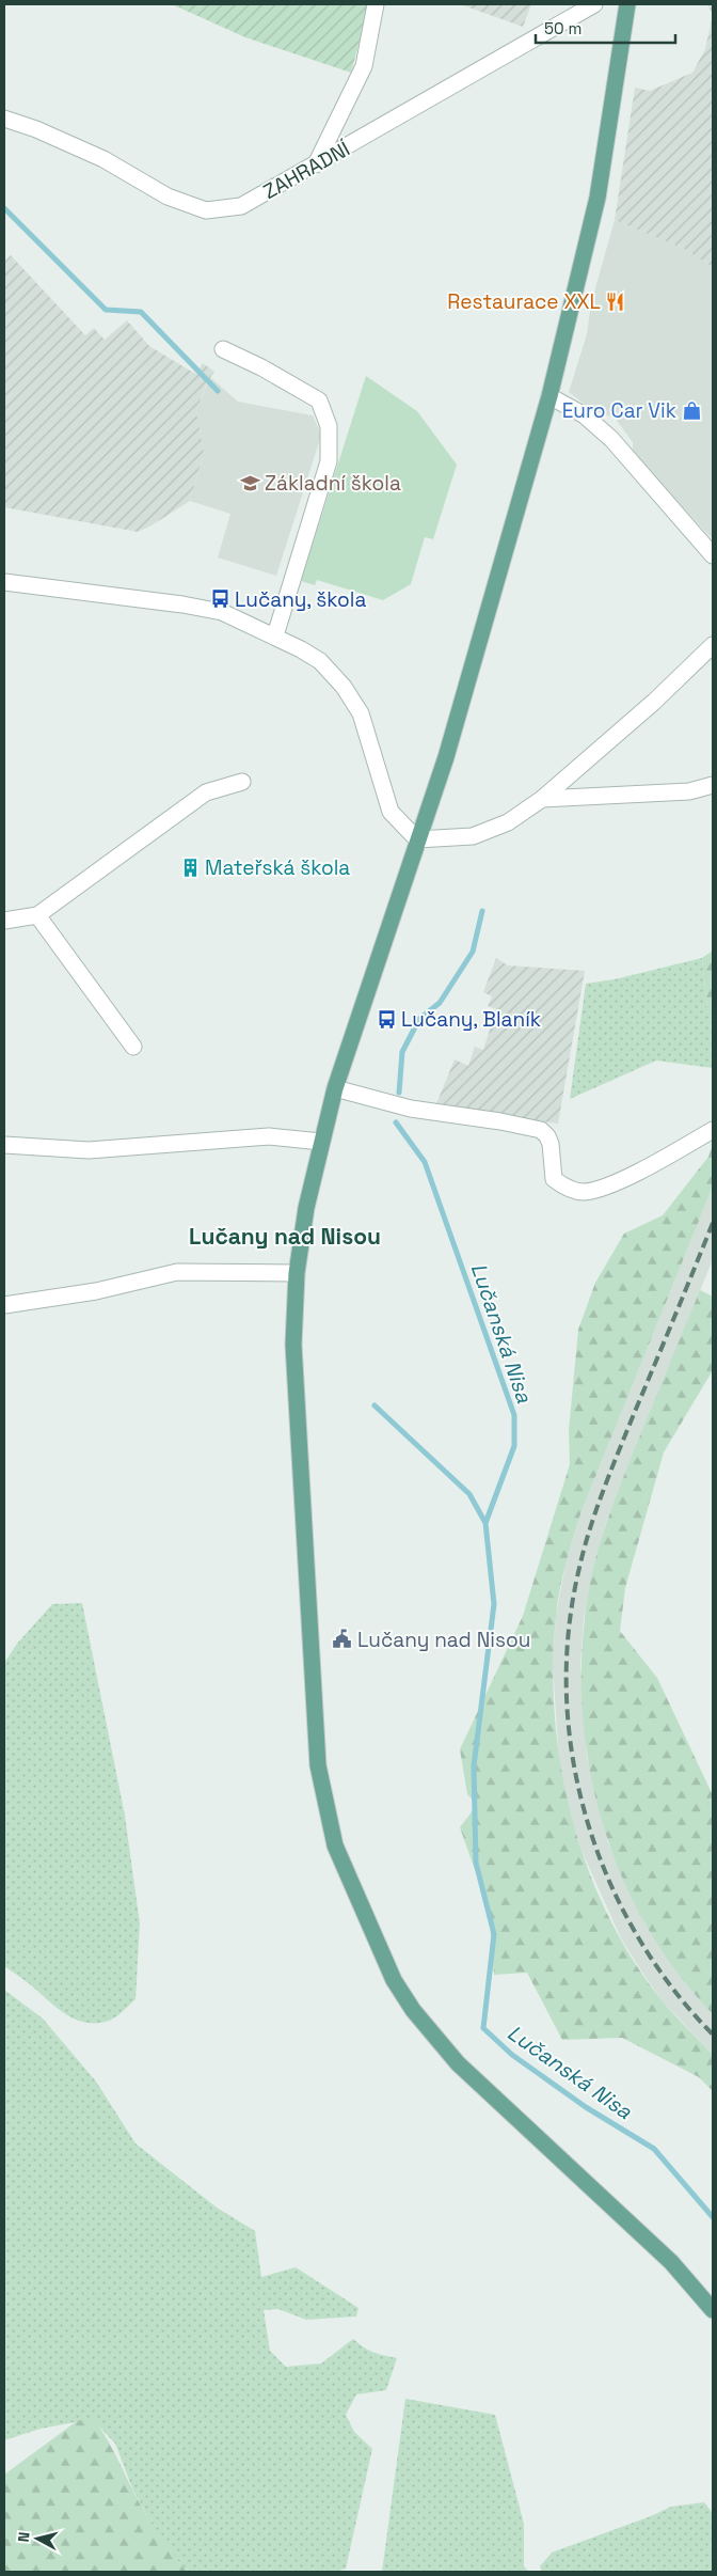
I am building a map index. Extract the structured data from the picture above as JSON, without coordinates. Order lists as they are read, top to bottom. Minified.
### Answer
{"streets":{"street":["ZAHRADNÍ"]},"districts":["Lučany nad Nisou"],"water":["Lučanská Nisa"],"places":{"restaurant":["Restaurace XXL"],"shop":["Euro Car Vik"],"school or university":["Základní škola"],"bus stop":["Lučany, škola","Lučany, Blaník"],"building":["Mateřská škola"],"public building":["Lučany nad Nisou"]},"scale_bar":"50 m","north":"left"}
